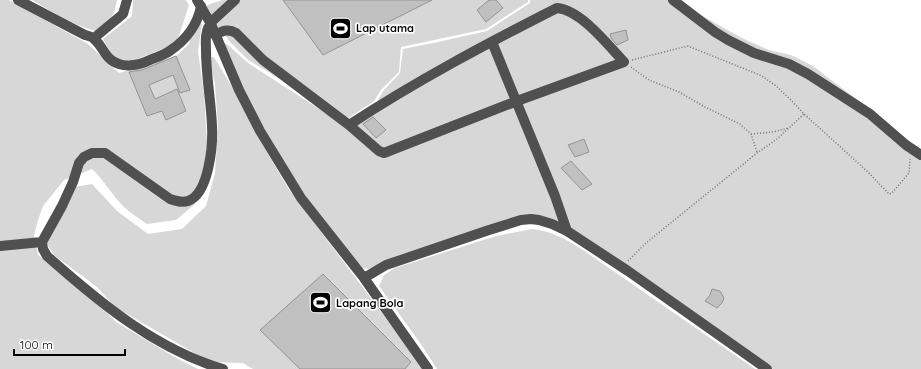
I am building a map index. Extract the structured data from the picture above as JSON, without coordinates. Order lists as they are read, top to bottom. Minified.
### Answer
{"places":{"sports":["Lap utama","Lapang Bola"]},"scale_bar":"100 m"}
